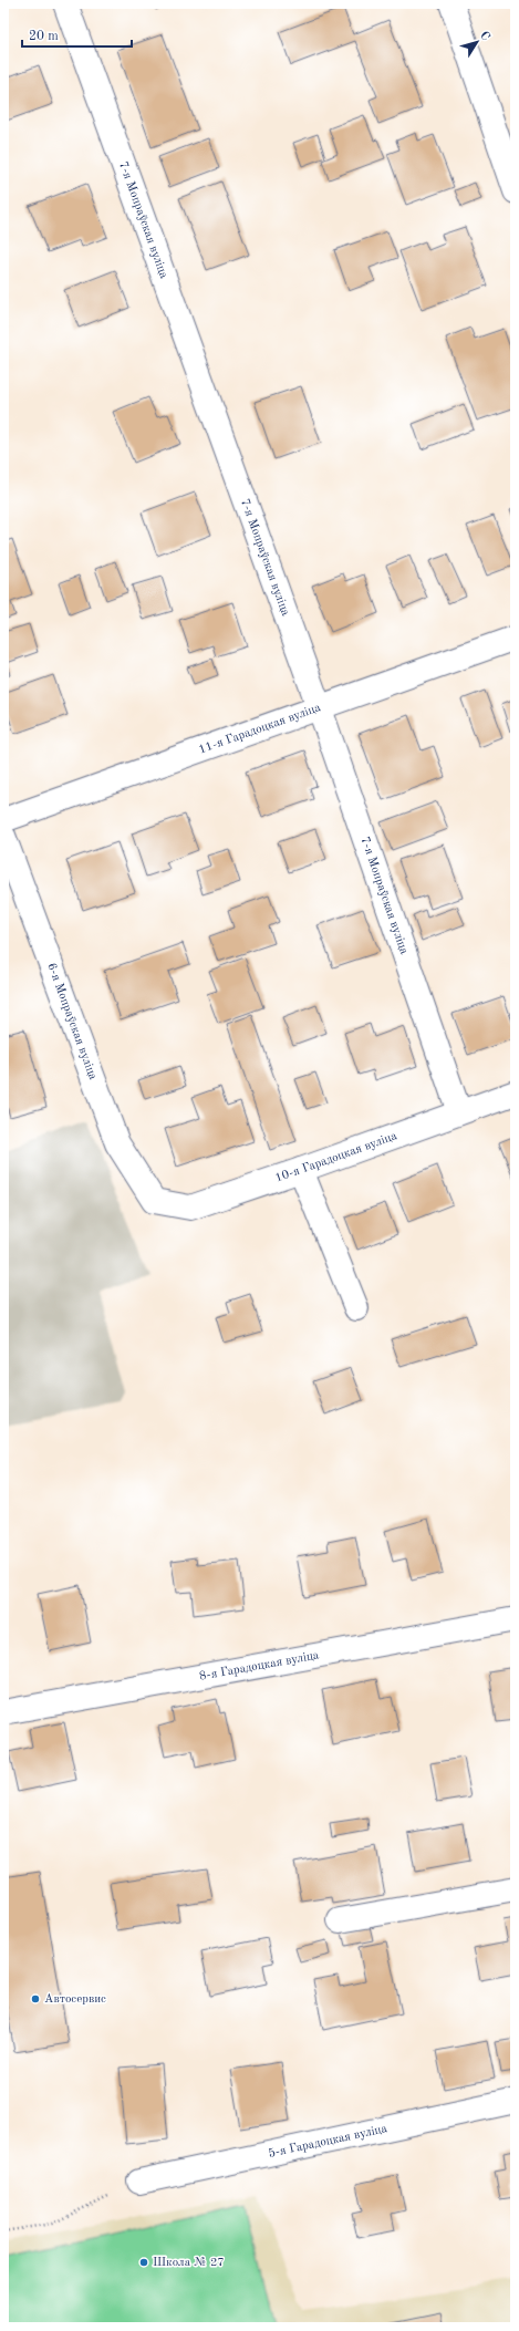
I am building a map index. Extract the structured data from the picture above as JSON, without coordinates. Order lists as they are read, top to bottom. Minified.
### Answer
{"streets":{"street":["7-я Мопраўская вуліца","11-я Гарадоцкая вуліца","6-я Мопраўская вуліца","10-я Гарадоцкая вуліца","8-я Гарадоцкая вуліца","5-я Гарадоцкая вуліца"]},"crossings":[["7-я Мопраўская вуліца","11-я Гарадоцкая вуліца"],["7-я Мопраўская вуліца","10-я Гарадоцкая вуліца"],["6-я Мопраўская вуліца","10-я Гарадоцкая вуліца"]],"places":["Автосервис","Школа № 27"],"scale_bar":"20 m","north":"top right"}
